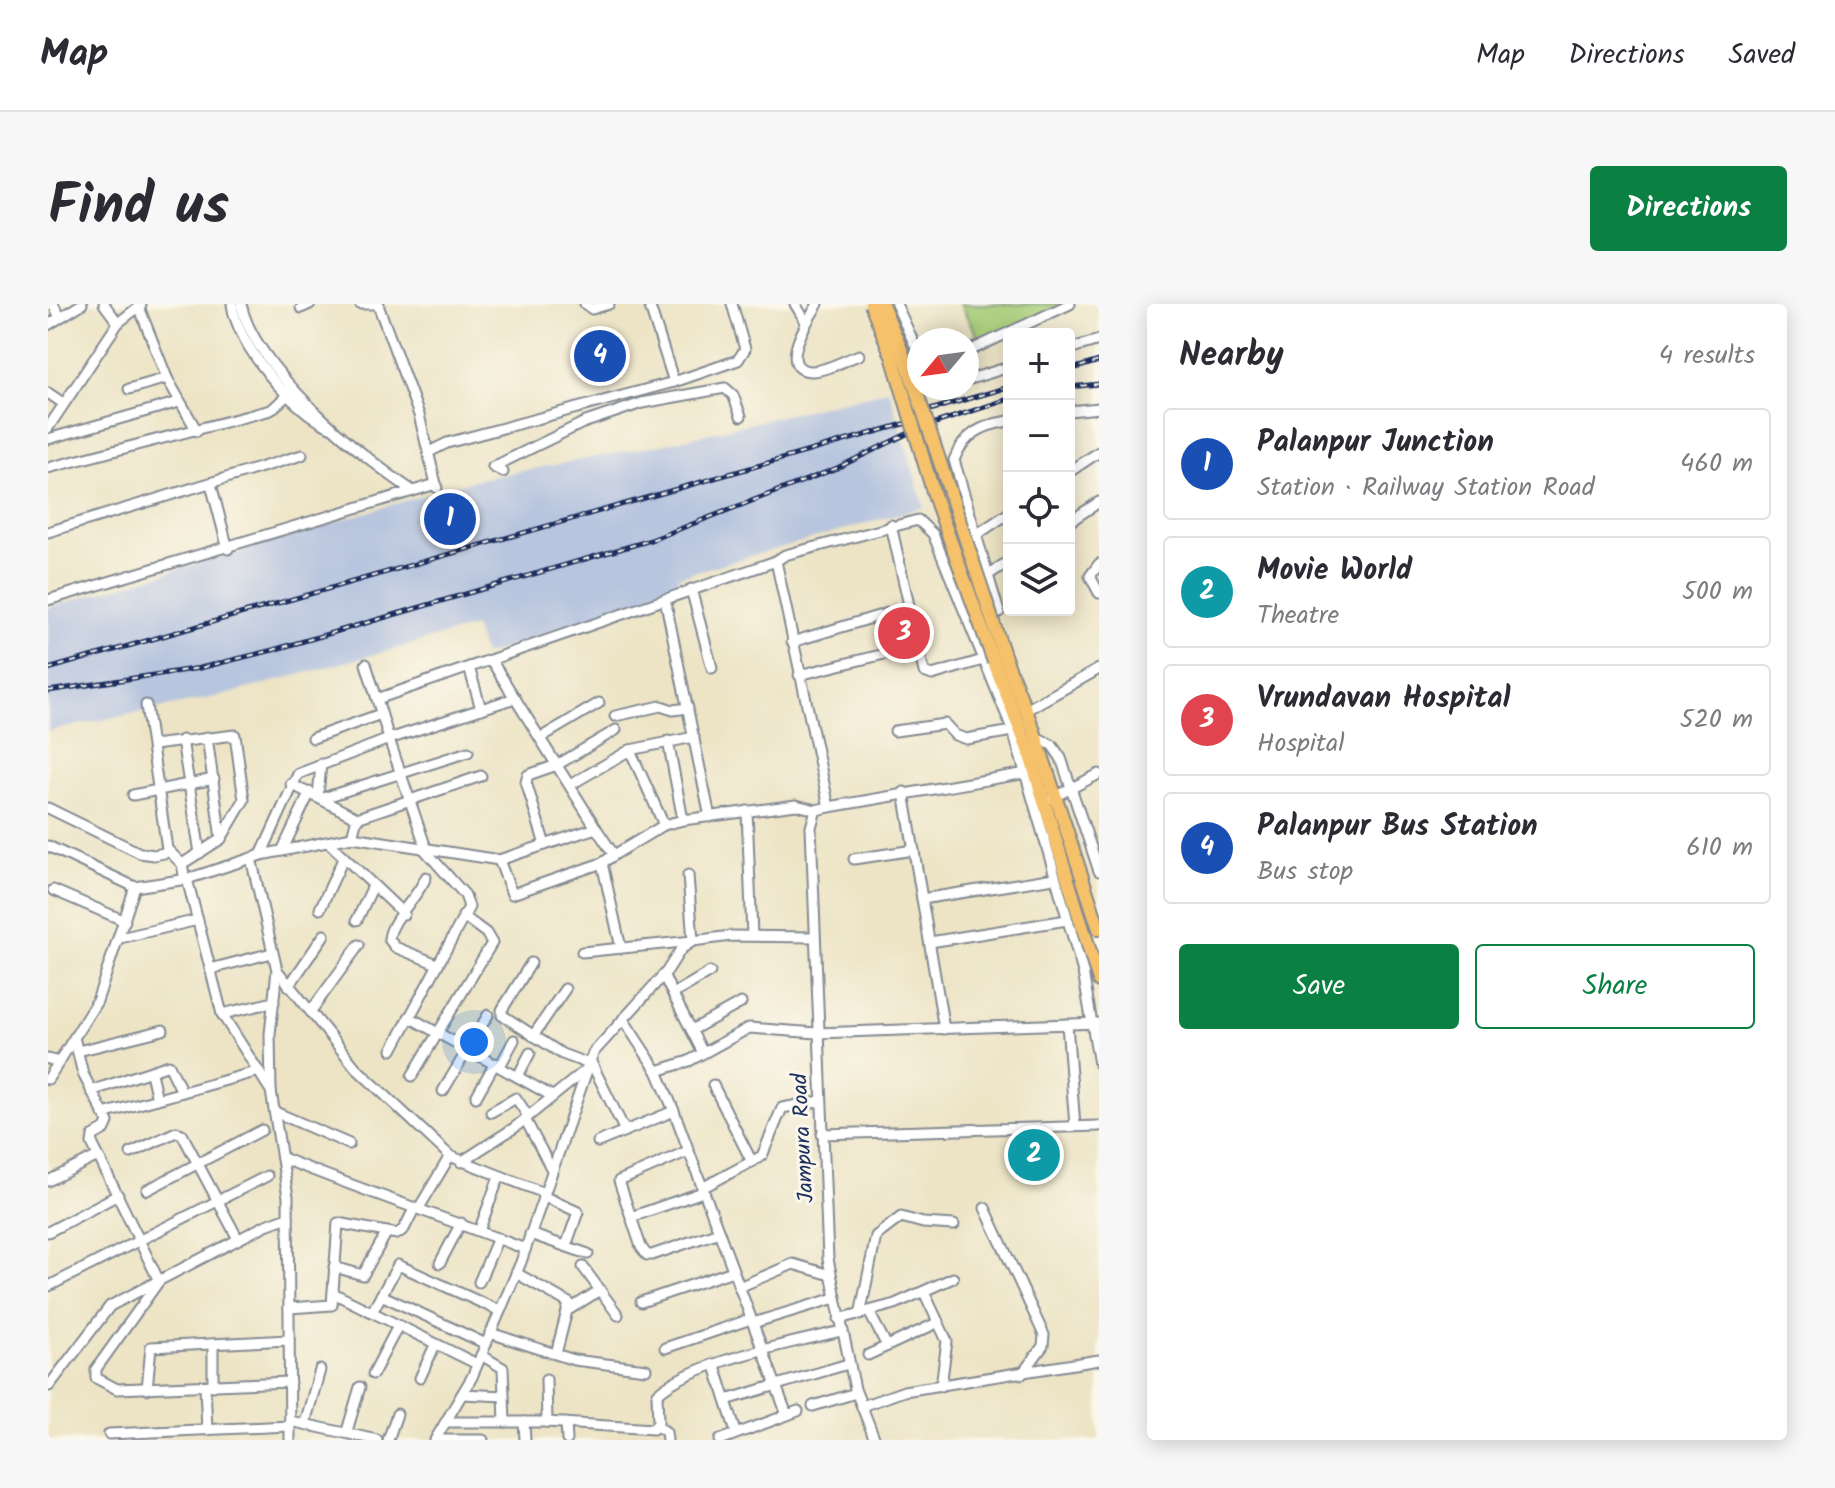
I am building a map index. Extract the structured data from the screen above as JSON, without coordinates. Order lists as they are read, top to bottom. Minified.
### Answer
{"streets":{"street":["Jampura Road"]},"north":"bottom left","page":{"header":"Map","nav":["Map","Directions","Saved"],"title":"Find us","buttons":["Directions",["Save","Share"]],"heading":["Nearby","4 results"],"pins":["4","1","3","2"],"map_buttons":["+","−"],"list":[{"mark":"1","name":"Palanpur Junction","note":"Station · Railway Station Road","value":"460 m"},{"mark":"2","name":"Movie World","note":"Theatre","value":"500 m"},{"mark":"3","name":"Vrundavan Hospital","note":"Hospital","value":"520 m"},{"mark":"4","name":"Palanpur Bus Station","note":"Bus stop","value":"610 m"}]}}
